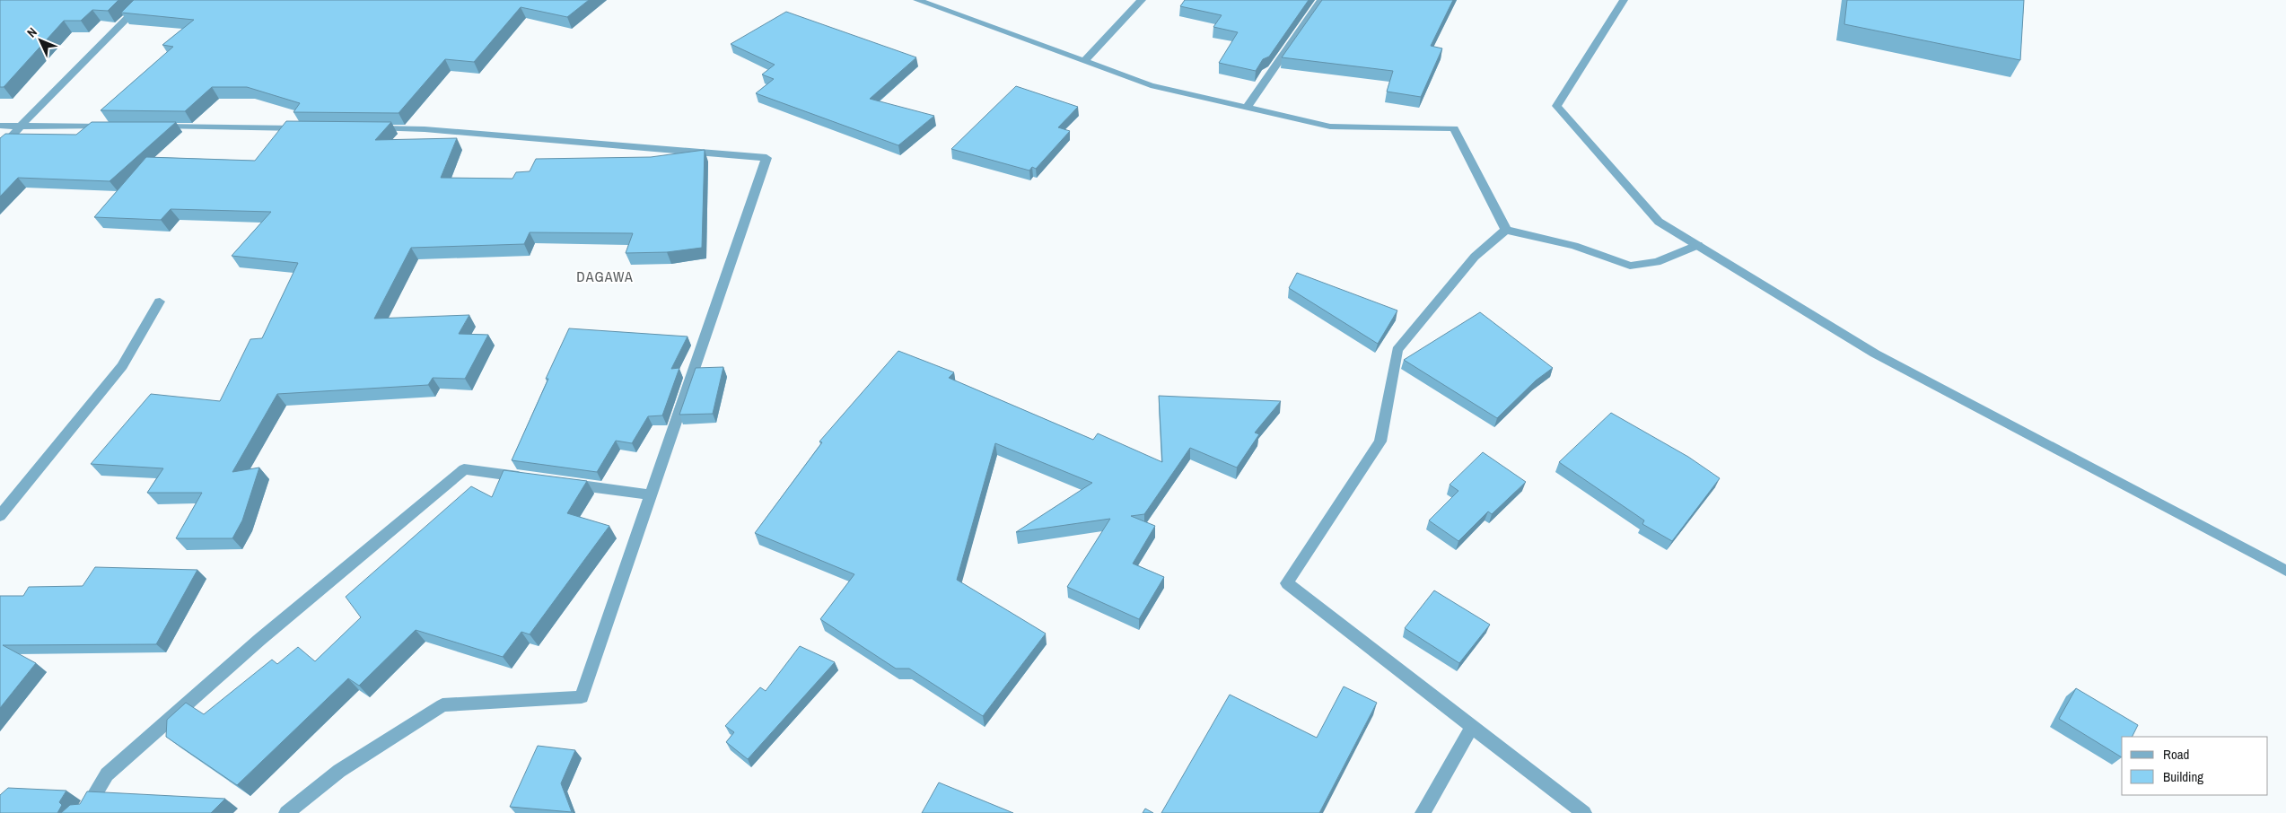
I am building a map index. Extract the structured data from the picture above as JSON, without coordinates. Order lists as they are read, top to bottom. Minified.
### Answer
{"districts":["DAGAWA"],"legend":["Road","Building"],"north":"top left"}
